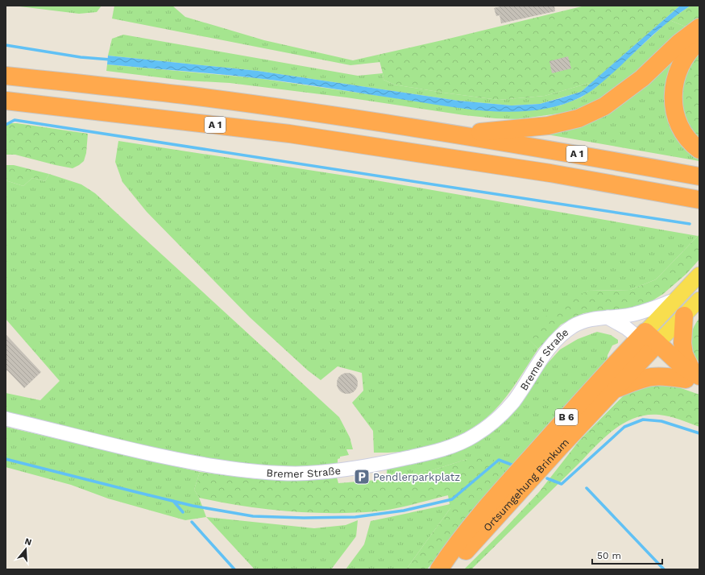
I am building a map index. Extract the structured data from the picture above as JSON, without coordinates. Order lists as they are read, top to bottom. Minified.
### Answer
{"streets":{"highway":["A 1","B 6","Ortsumgehung Brinkum"],"street":["Bremer Straße"]},"crossings":[["Bremer Straße","B 6"],["B 6","Ortsumgehung Brinkum"]],"places":{"parking":["Pendlerparkplatz"]},"scale_bar":"50 m","north":"top"}
